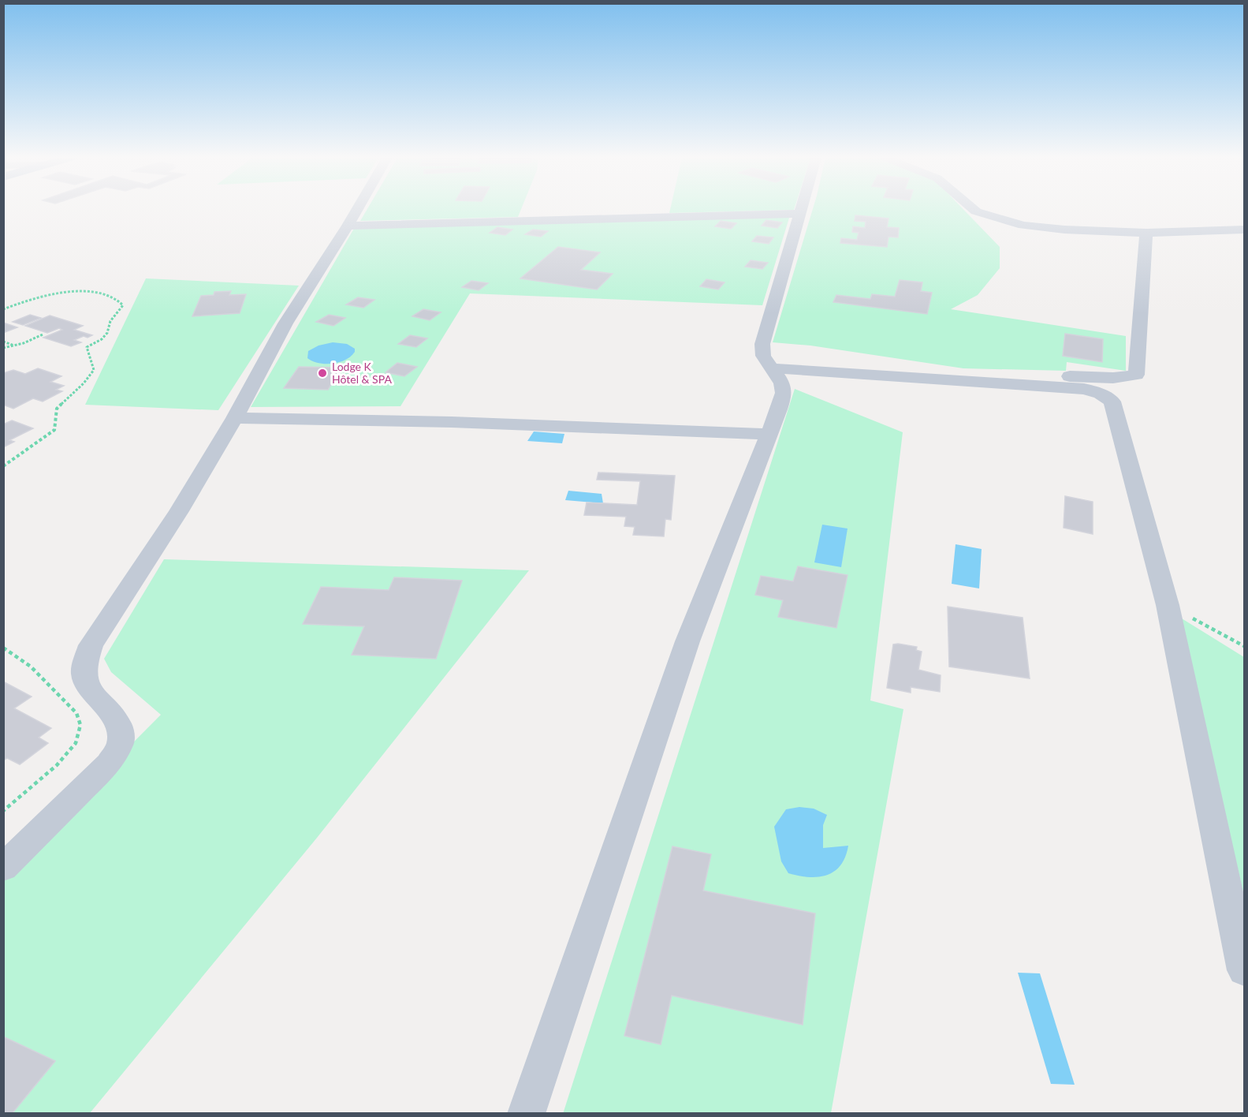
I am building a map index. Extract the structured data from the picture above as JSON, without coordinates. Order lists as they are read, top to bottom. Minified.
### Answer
{"places":["Lodge K Hôtel & SPA"]}
